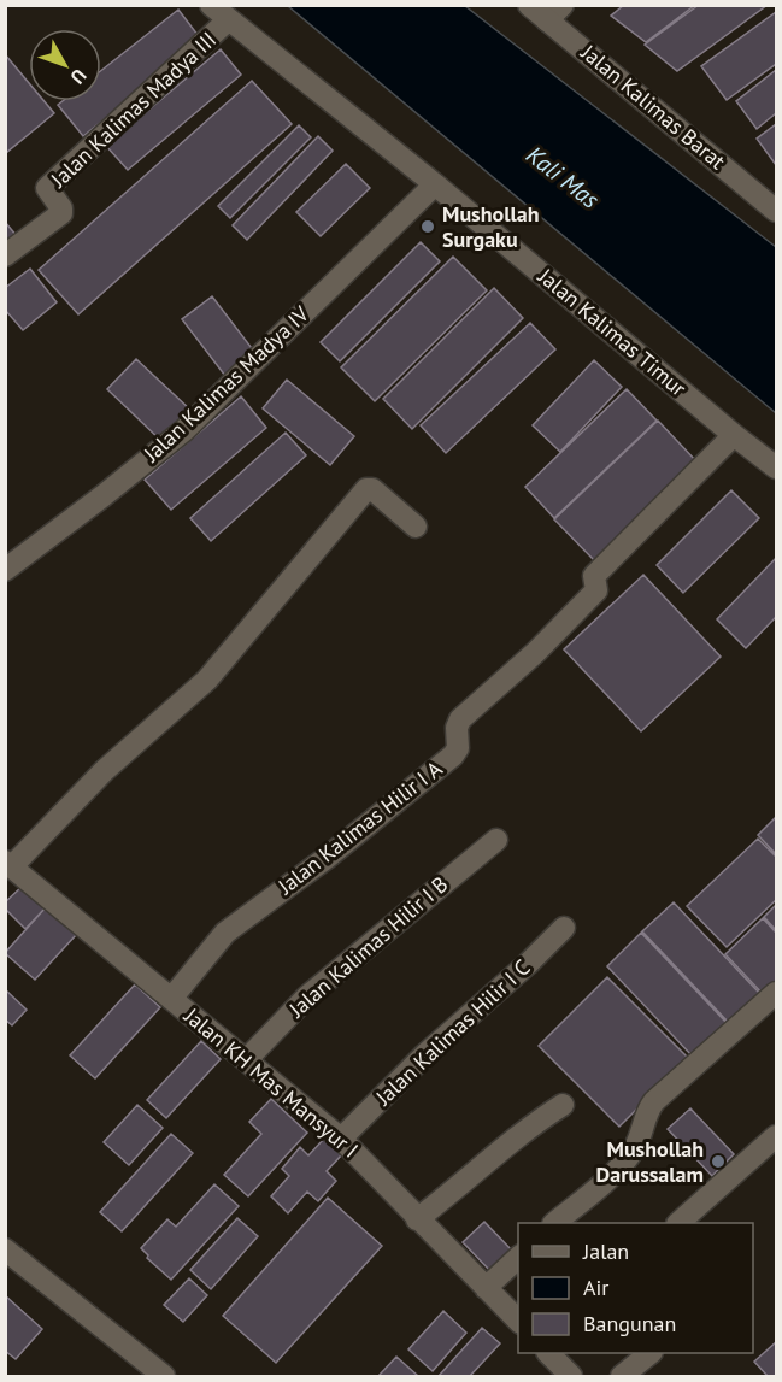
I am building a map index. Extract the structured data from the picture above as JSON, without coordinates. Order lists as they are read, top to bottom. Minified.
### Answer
{"streets":{"street":["Jalan Kalimas Barat","Jalan Kalimas Madya III","Jalan Kalimas Timur","Jalan Kalimas Madya IV","Jalan Kalimas Hilir I A","Jalan Kalimas Hilir I B","Jalan Kalimas Hilir I C","Jalan KH Mas Mansyur I"]},"crossings":[["Jalan Kalimas Madya III","Jalan Kalimas Timur"],["Jalan Kalimas Timur","Jalan Kalimas Madya IV"],["Jalan Kalimas Timur","Jalan Kalimas Hilir I A"],["Jalan Kalimas Hilir I A","Jalan KH Mas Mansyur I"],["Jalan Kalimas Hilir I B","Jalan KH Mas Mansyur I"],["Jalan Kalimas Hilir I C","Jalan KH Mas Mansyur I"]],"water":["Kali Mas"],"places":["Mushollah Surgaku","Mushollah Darussalam"],"legend":["Jalan","Air","Bangunan"],"north":"bottom right"}
